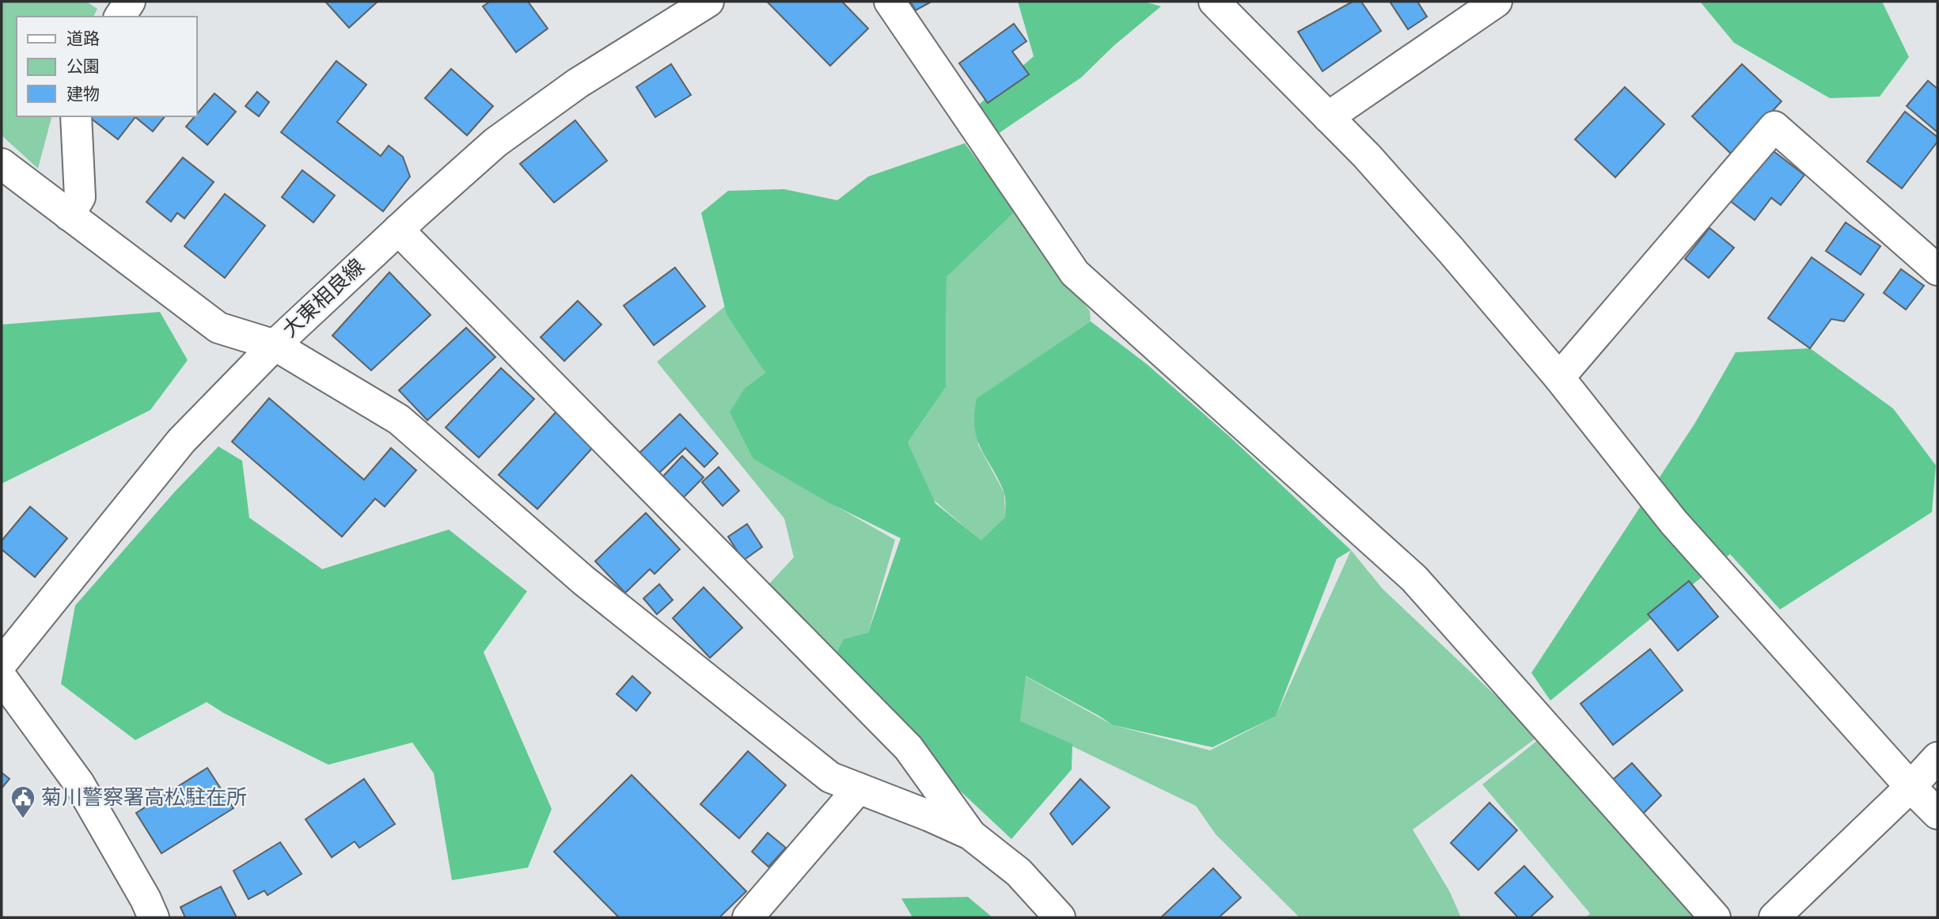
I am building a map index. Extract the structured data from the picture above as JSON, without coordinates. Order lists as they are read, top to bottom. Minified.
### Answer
{"streets":{"street":["大東相良線"]},"places":{"public building":["菊川警察署高松駐在所"]},"legend":["道路","公園","建物"]}
